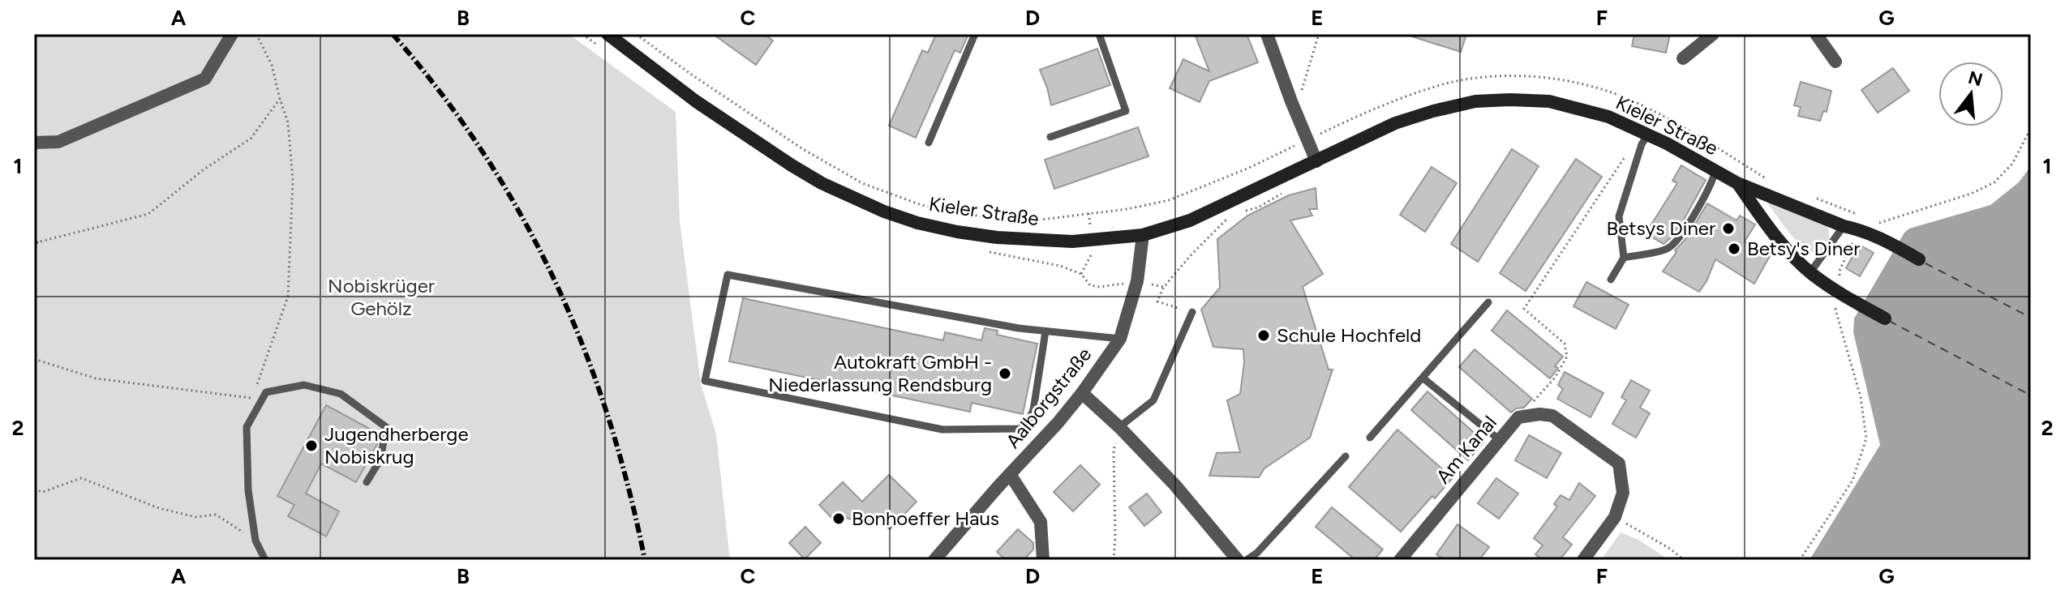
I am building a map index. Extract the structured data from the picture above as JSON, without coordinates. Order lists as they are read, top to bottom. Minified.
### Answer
{"streets":{"main road":["Kieler Straße"],"street":["Aalborgstraße","Am Kanal"]},"crossings":[["Kieler Straße","Aalborgstraße"]],"parks":["Nobiskrüger Gehölz"],"places":["Betsys Diner","Betsy's Diner","Schule Hochfeld","Autokraft GmbH - Niederlassung Rendsburg","Jugendherberge Nobiskrug","Bonhoeffer Haus"],"north":"top","grid":{"columns":["A","B","C","D","E","F","G"],"rows":["1","2"]}}
